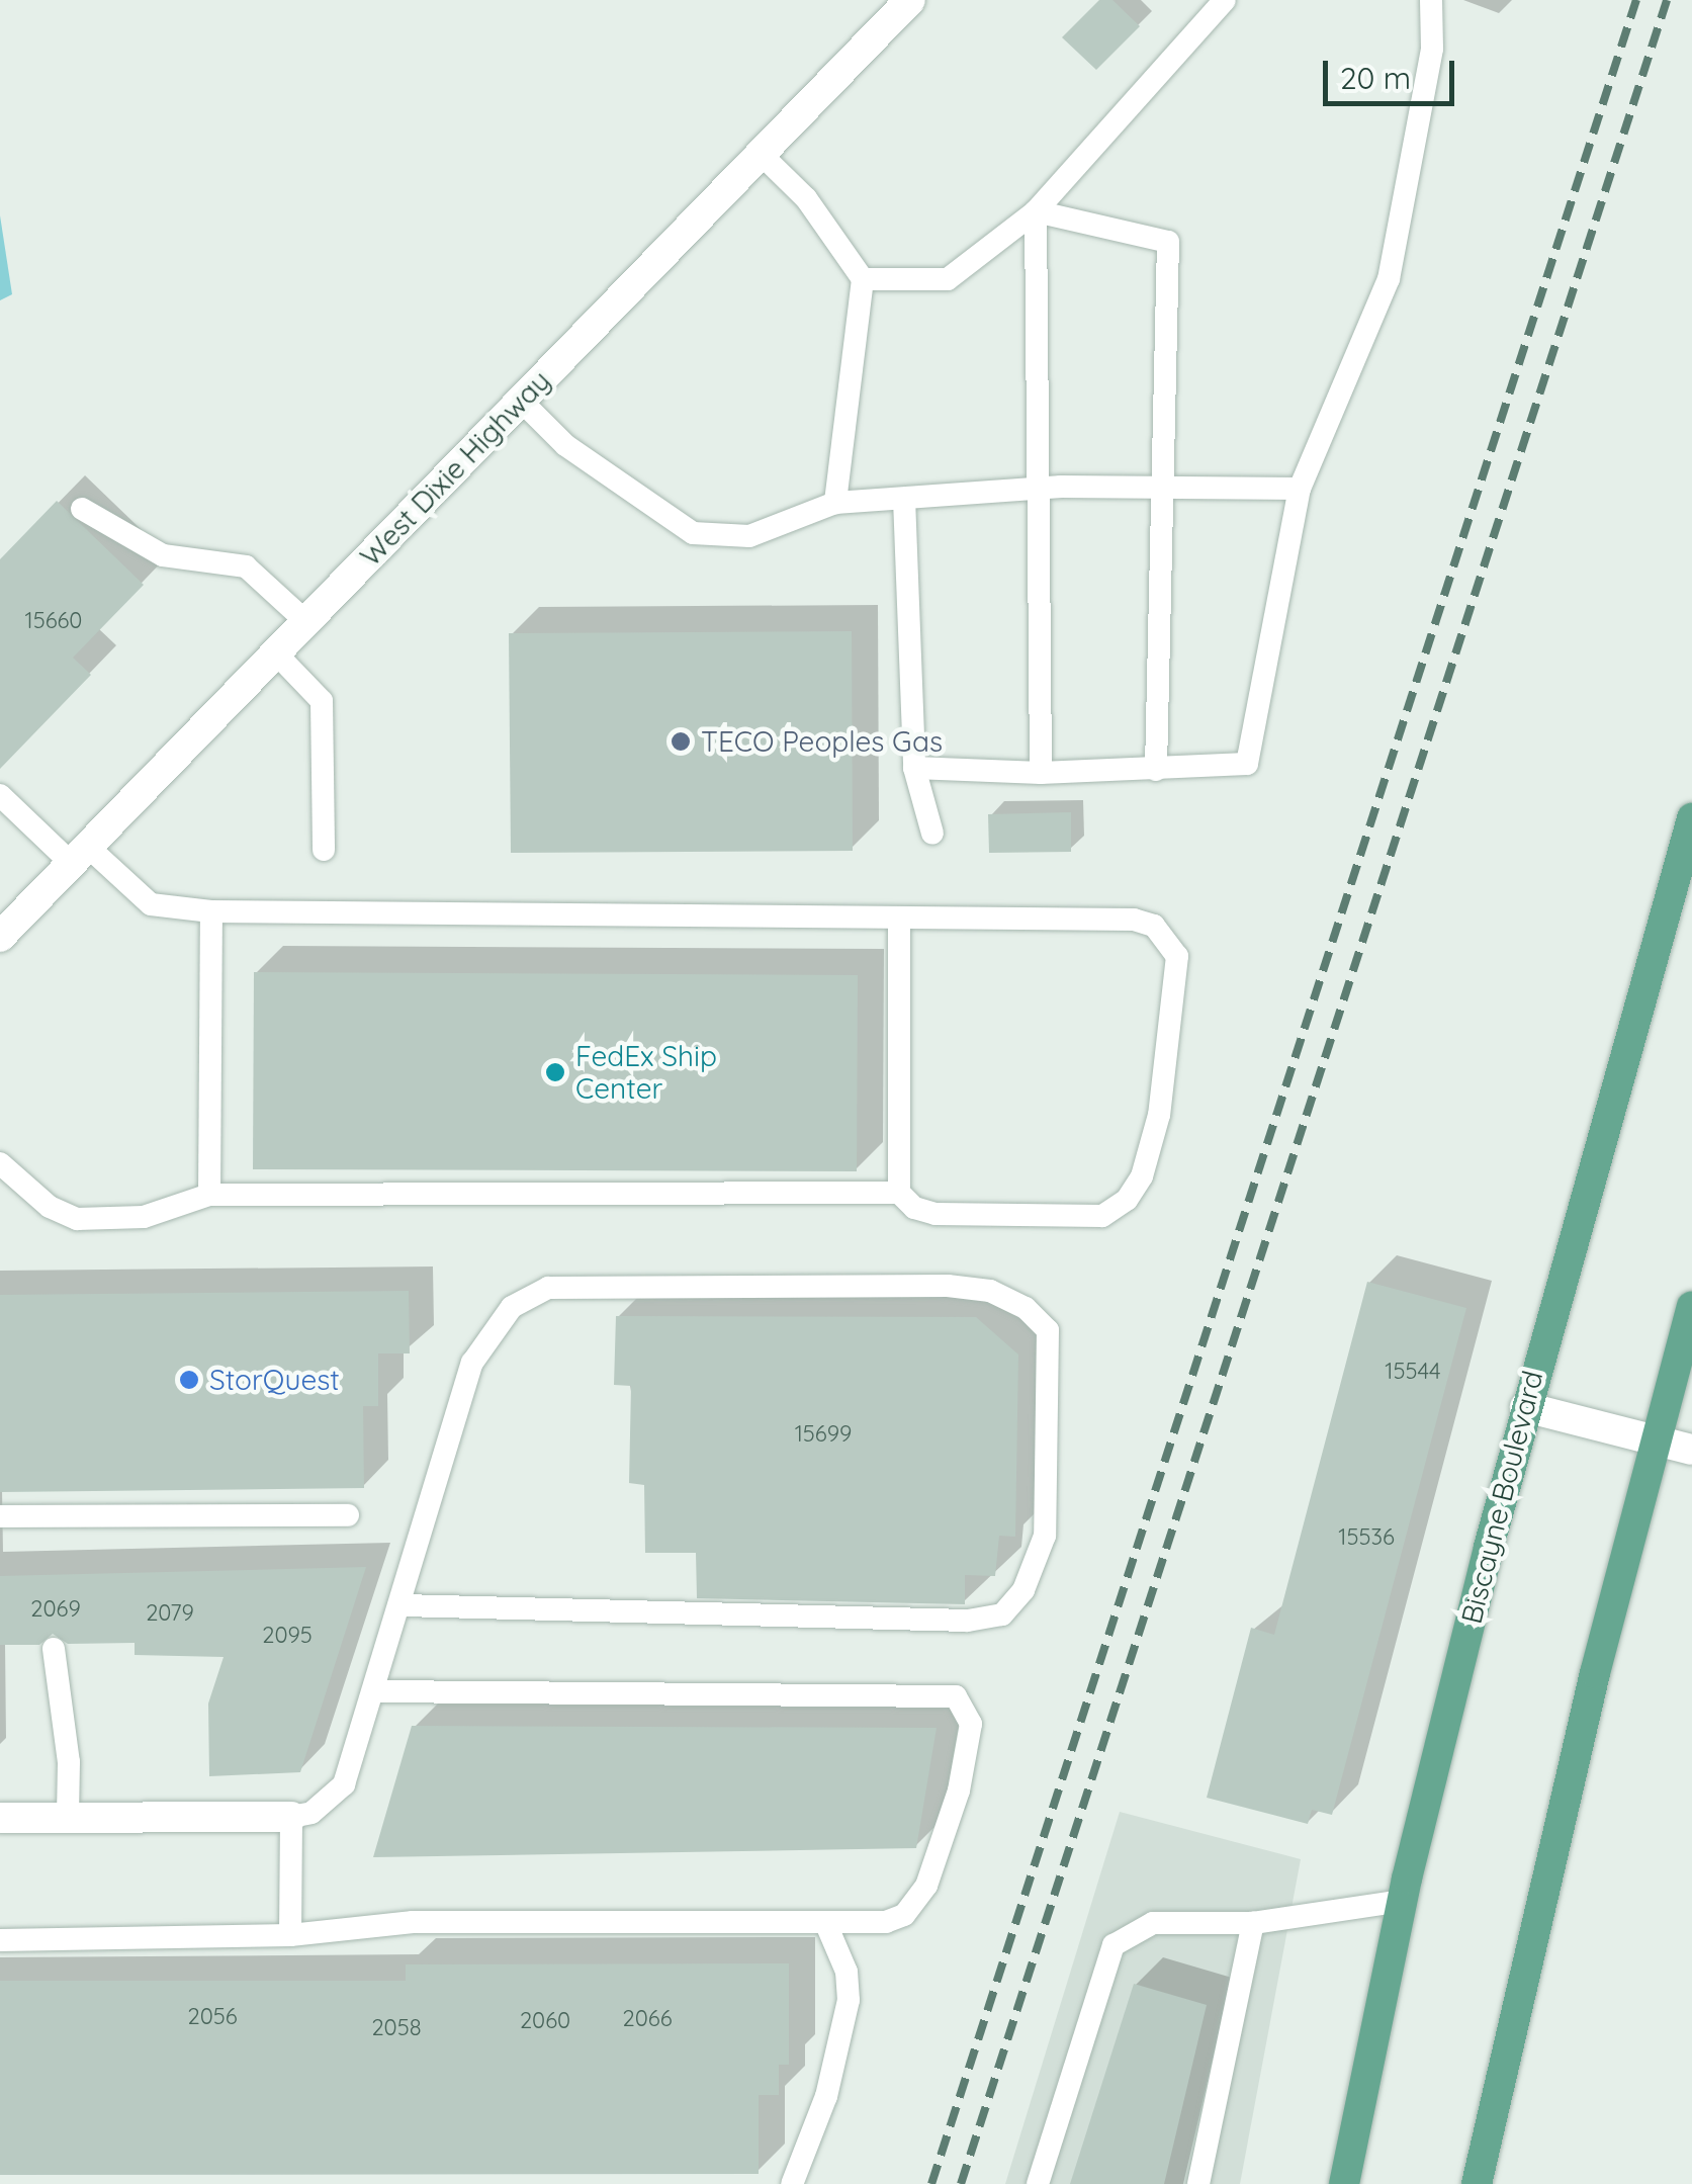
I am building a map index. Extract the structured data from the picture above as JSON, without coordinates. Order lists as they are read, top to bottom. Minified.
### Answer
{"streets":{"main road":["West Dixie Highway","Biscayne Boulevard"]},"places":["TECO Peoples Gas","FedEx Ship Center","StorQuest"],"house_numbers":["15660","15544","15699","15536","2069","2079","2095","2056","2066","2060","2058"],"scale_bar":"20 m"}
